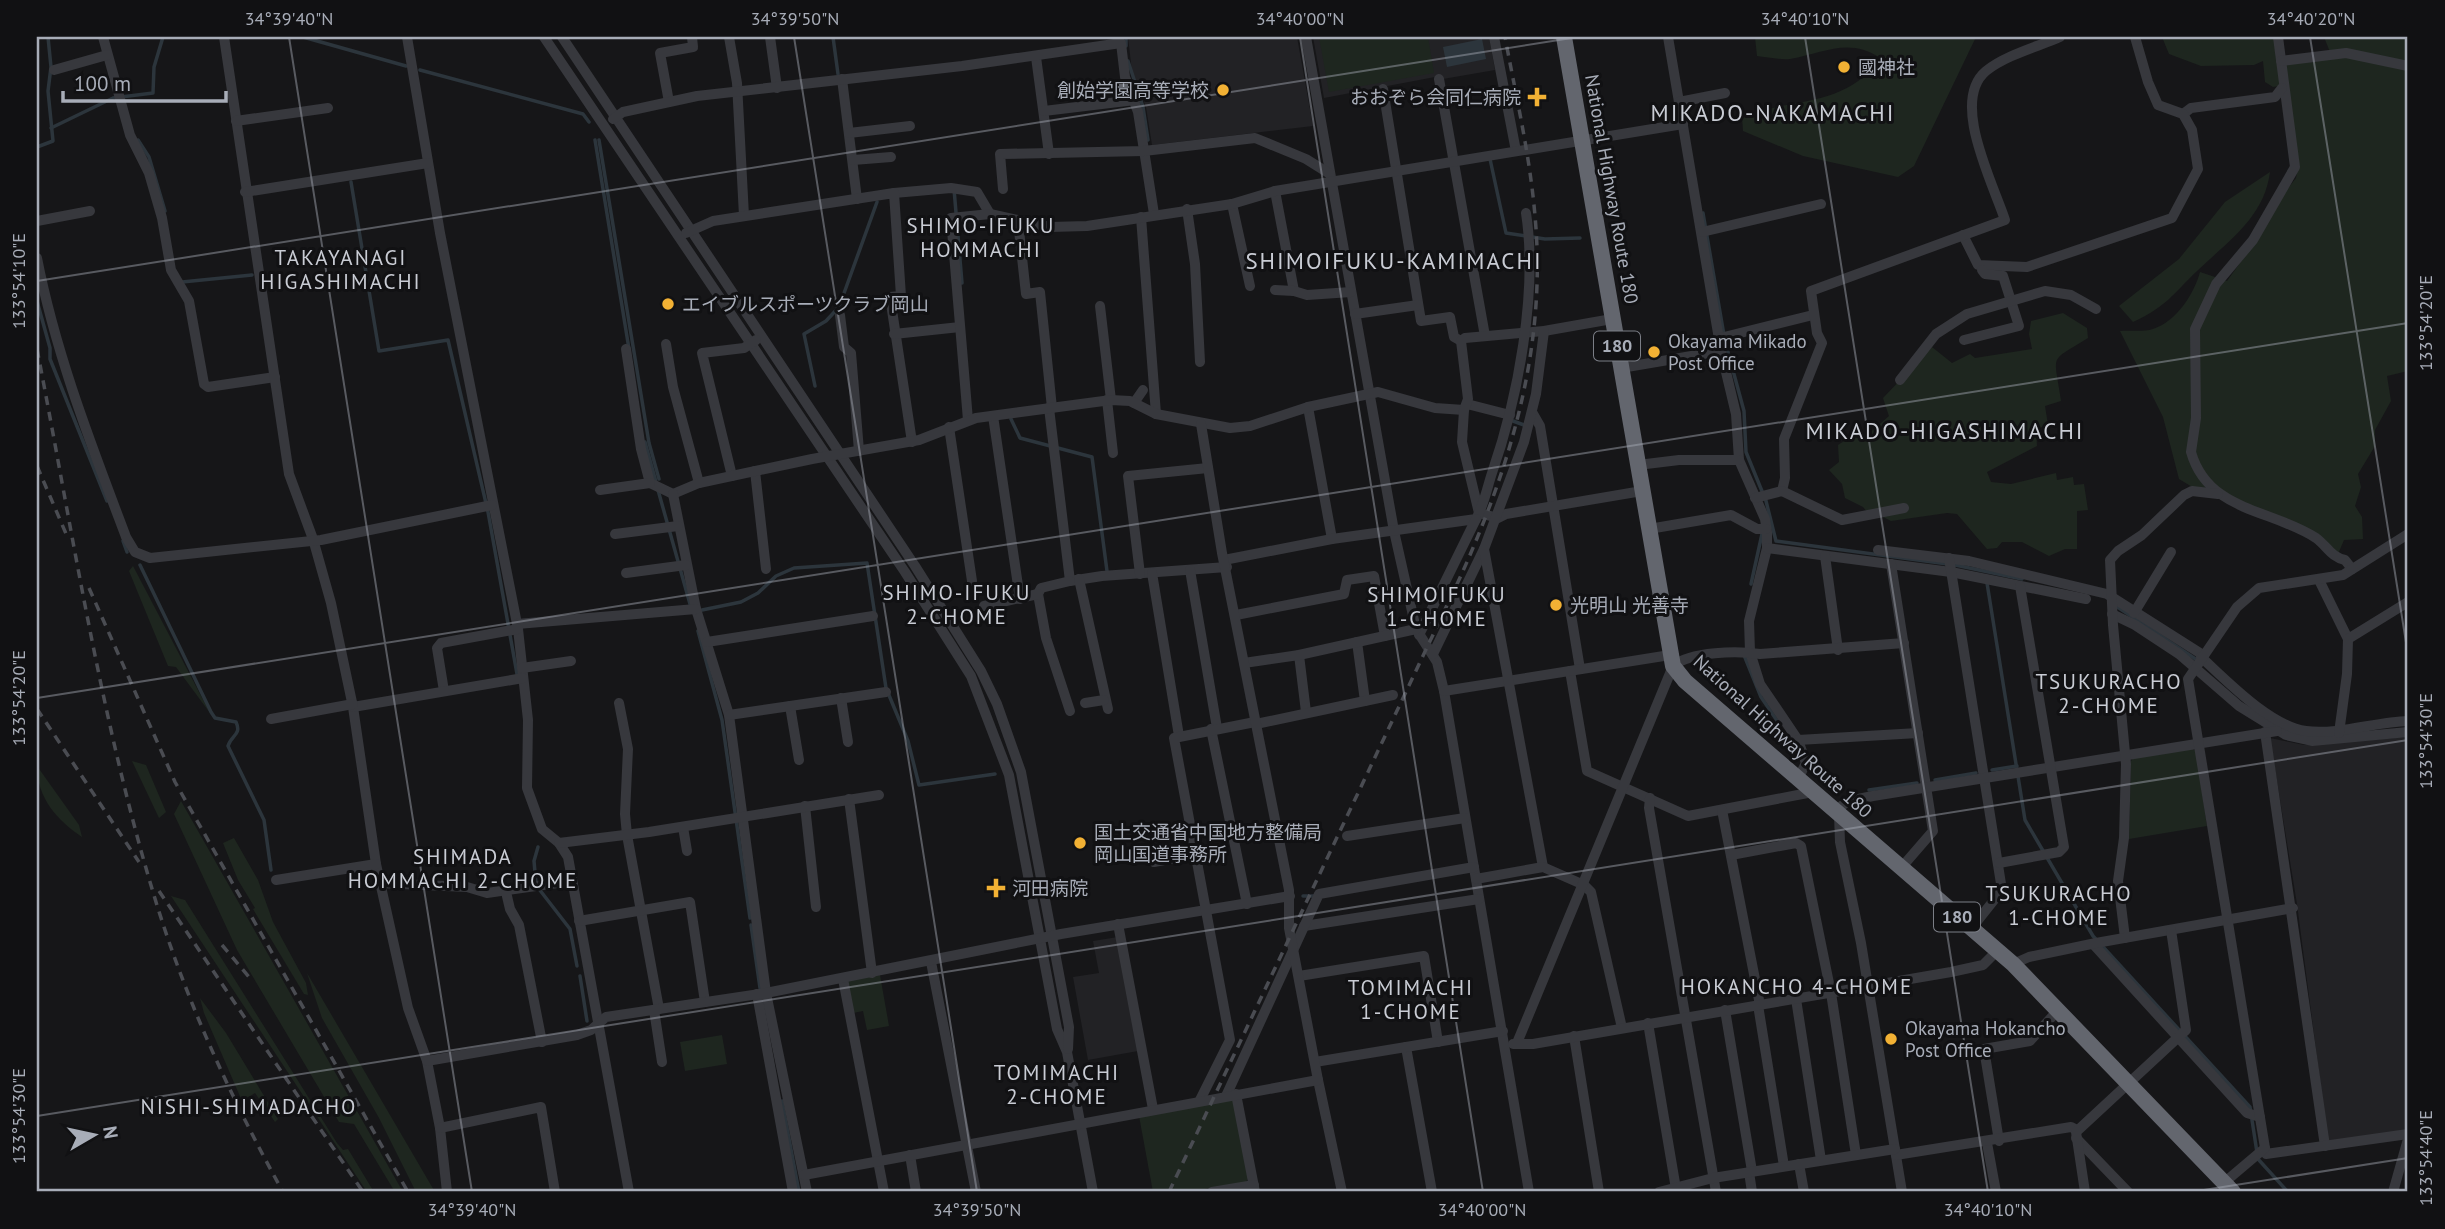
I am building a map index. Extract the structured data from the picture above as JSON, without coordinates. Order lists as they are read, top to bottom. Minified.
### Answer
{"streets":{"highway":["National Highway Route 180","180"]},"districts":["MIKADO-NAKAMACHI","SHIMO-IFUKU HOMMACHI","TAKAYANAGI HIGASHIMACHI","SHIMOIFUKU-KAMIMACHI","MIKADO-HIGASHIMACHI","SHIMO-IFUKU 2-CHOME","SHIMOIFUKU 1-CHOME","TSUKURACHO 2-CHOME","SHIMADA HOMMACHI 2-CHOME","TSUKURACHO 1-CHOME","HOKANCHO 4-CHOME","TOMIMACHI 1-CHOME","TOMIMACHI 2-CHOME","NISHI-SHIMADACHO"],"places":{"other":["國神社","創始学園高等学校","エイブルスポーツクラブ岡山","Okayama Mikado Post Office","光明山 光善寺","国土交通省中国地方整備局 岡山国道事務所","Okayama Hokancho Post Office"],"health":["おおぞら会同仁病院","河田病院"]},"scale_bar":"100 m","north":"right","coordinates":["34°39'40\"N","34°39'50\"N","34°40'00\"N","34°40'10\"N","34°40'20\"N","133°54'10\"E","133°54'20\"E","133°54'30\"E","133°54'40\"E"]}
